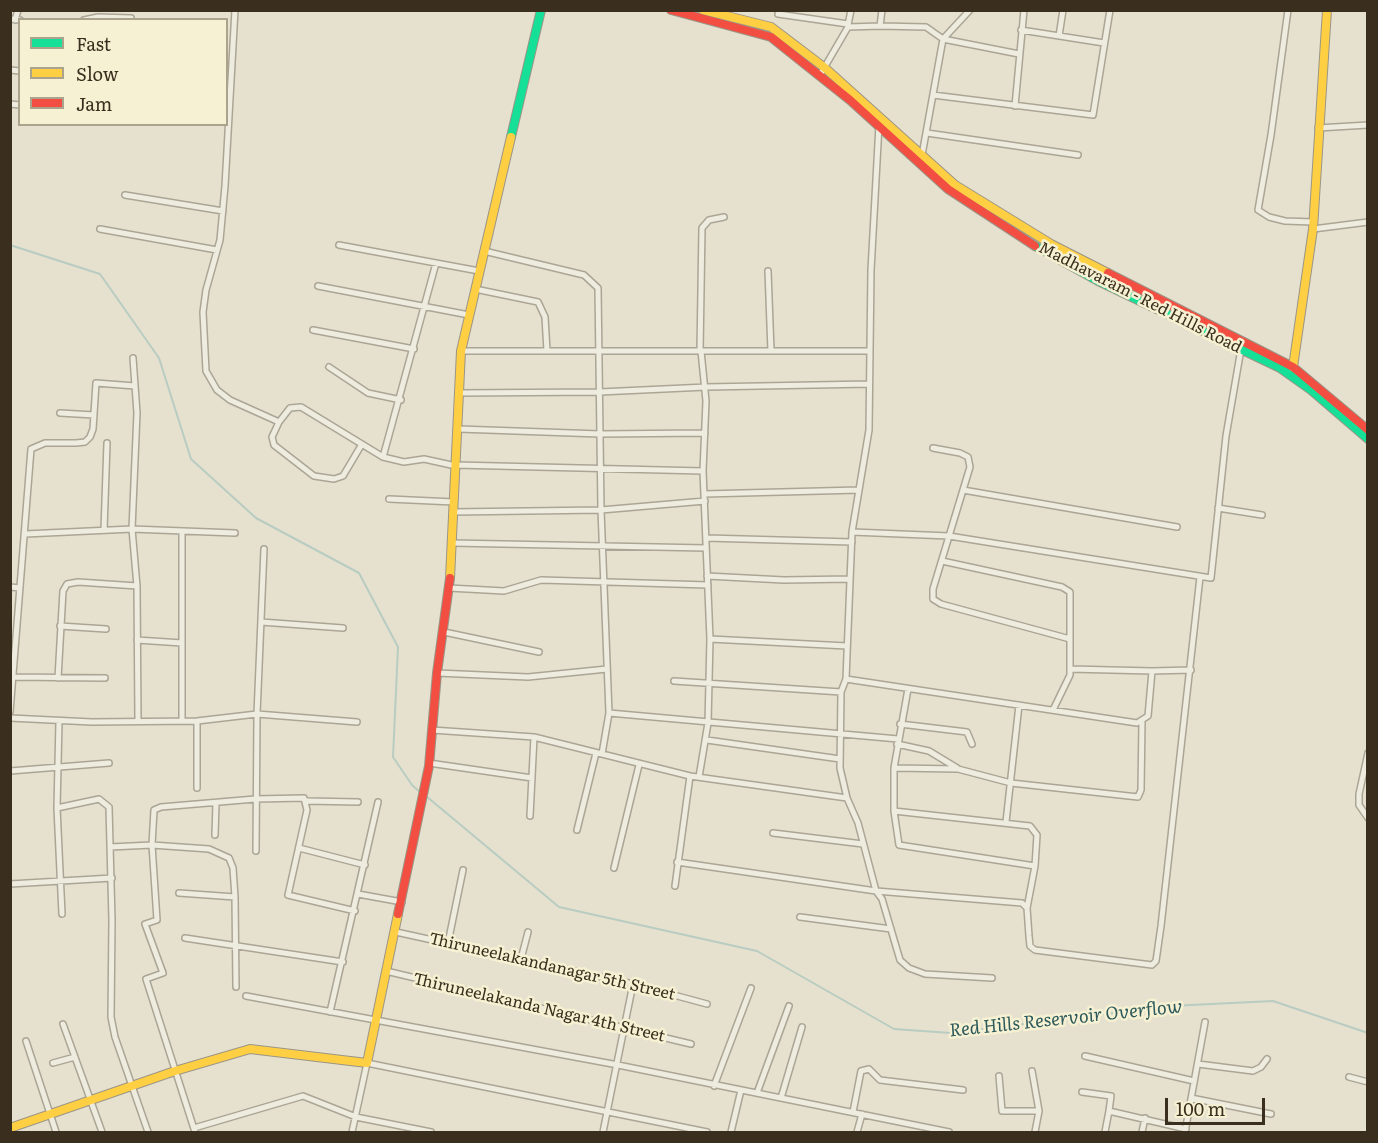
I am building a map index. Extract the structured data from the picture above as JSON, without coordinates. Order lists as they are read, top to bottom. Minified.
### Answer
{"streets":{"street":["Madhavaram - Red Hills Road","Thiruneelakandanagar 5th Street","Thiruneelakanda Nagar 4th Street"]},"water":["Red Hills Reservoir Overflow"],"legend":["Fast","Slow","Jam"],"scale_bar":"100 m"}
